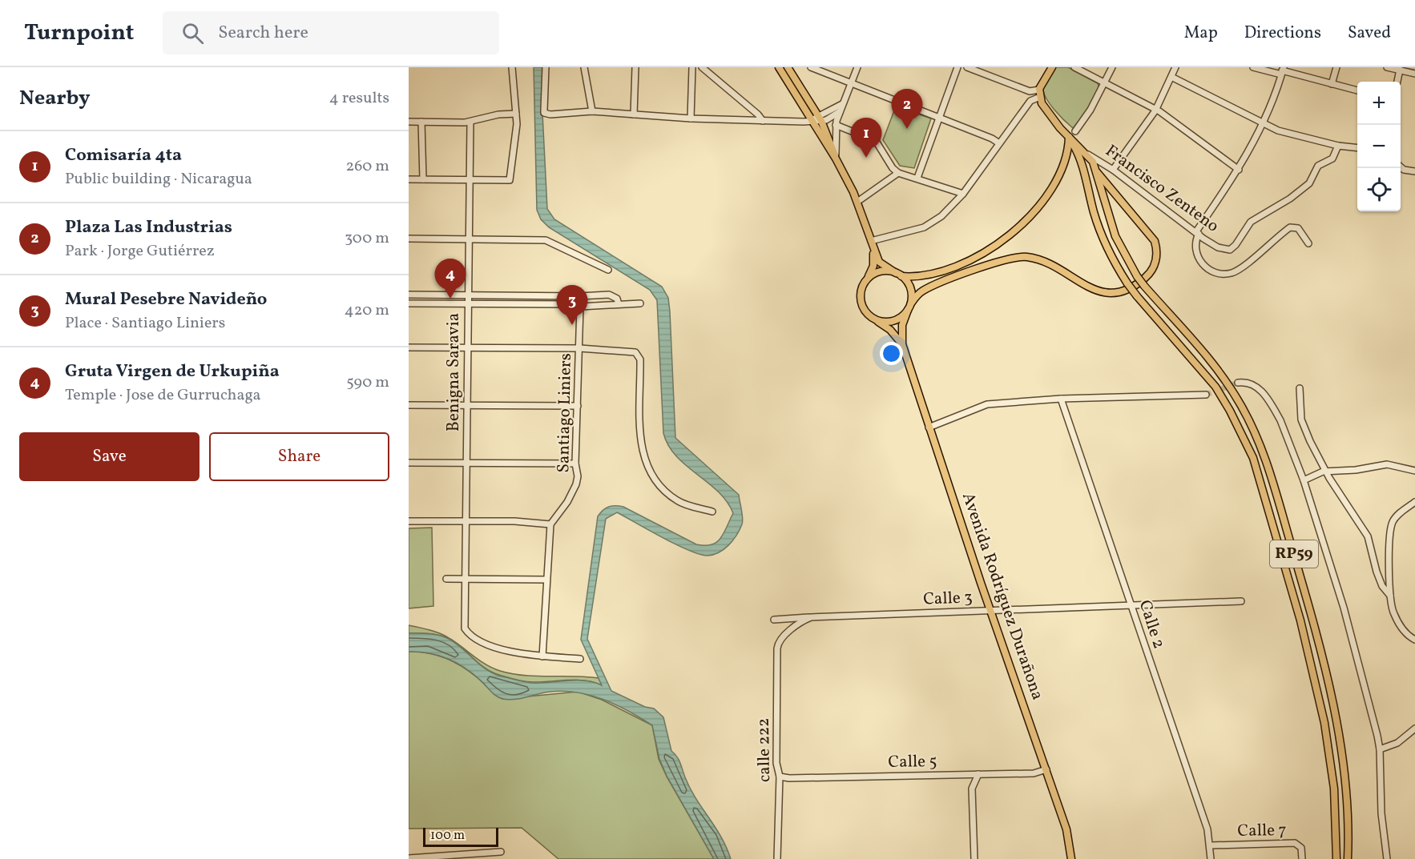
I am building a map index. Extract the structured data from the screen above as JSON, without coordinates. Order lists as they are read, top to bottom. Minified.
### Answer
{"streets":{"main road":["RP59","Avenida Rodríguez Durañona"],"street":["Francisco Zenteno","Benigna Saravia","Santiago Liniers","Calle 3","Calle 2","calle 222","Calle 5","Calle 7"]},"crossings":[["Avenida Rodríguez Durañona","Calle 3"],["Avenida Rodríguez Durañona","Calle 5"],["Calle 3","Calle 2"],["Calle 3","calle 222"],["Calle 2","Calle 7"],["calle 222","Calle 5"]],"scale_bar":"100 m","page":{"header":"Turnpoint","search":"Search here","nav":["Map","Directions","Saved"],"heading":["Nearby","4 results"],"map_buttons":["+","−"],"pins":["2","1","4","3"],"list":[{"mark":"1","name":"Comisaría 4ta","note":"Public building · Nicaragua","value":"260 m"},{"mark":"2","name":"Plaza Las Industrias","note":"Park · Jorge Gutiérrez","value":"300 m"},{"mark":"3","name":"Mural Pesebre Navideño","note":"Place · Santiago Liniers","value":"420 m"},{"mark":"4","name":"Gruta Virgen de Urkupiña","note":"Temple · Jose de Gurruchaga","value":"590 m"}],"buttons":["Save","Share"],"scale":"100 m"}}
